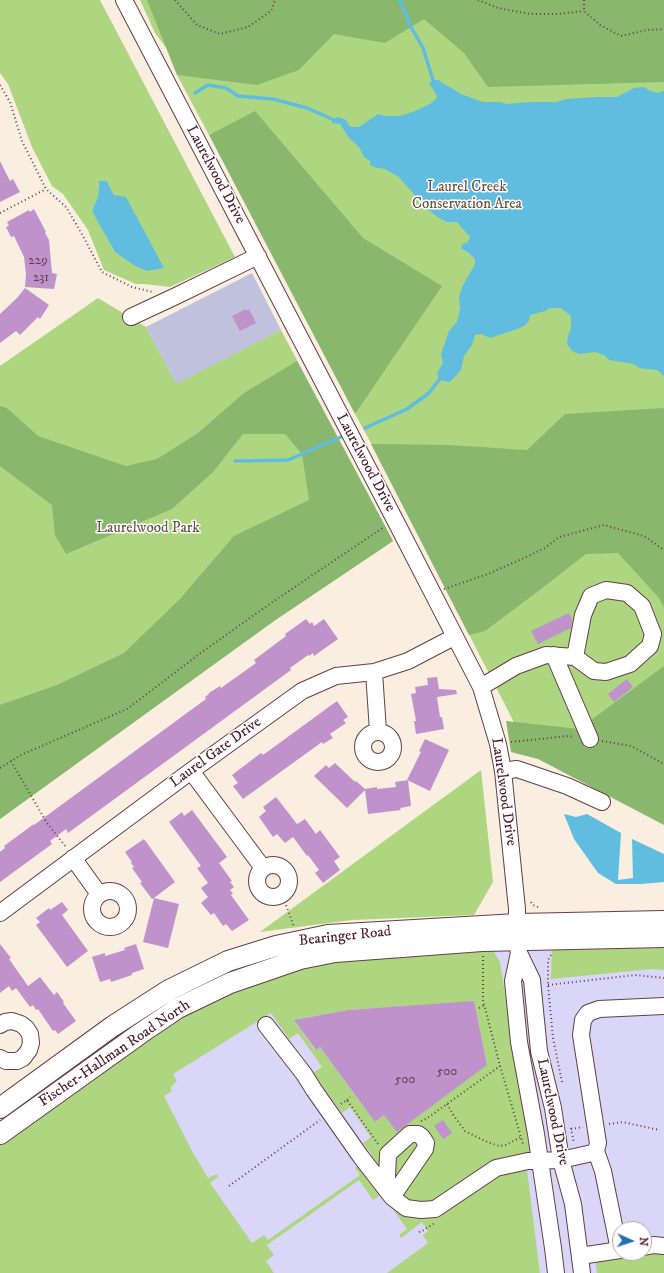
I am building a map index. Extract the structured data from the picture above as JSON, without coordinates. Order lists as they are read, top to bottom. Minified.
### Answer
{"streets":{"main road":["Bearinger Road","Fischer-Hallman Road North"],"street":["Laurelwood Drive","Laurel Gate Drive"]},"crossings":[["Laurelwood Drive","Laurel Gate Drive"],["Laurelwood Drive","Bearinger Road"],["Laurelwood Drive","Fischer-Hallman Road North"],["Bearinger Road","Fischer-Hallman Road North"]],"parks":["Laurel Creek Conservation Area","Laurelwood Park"],"house_numbers":["229","231","500","500"],"north":"right"}
